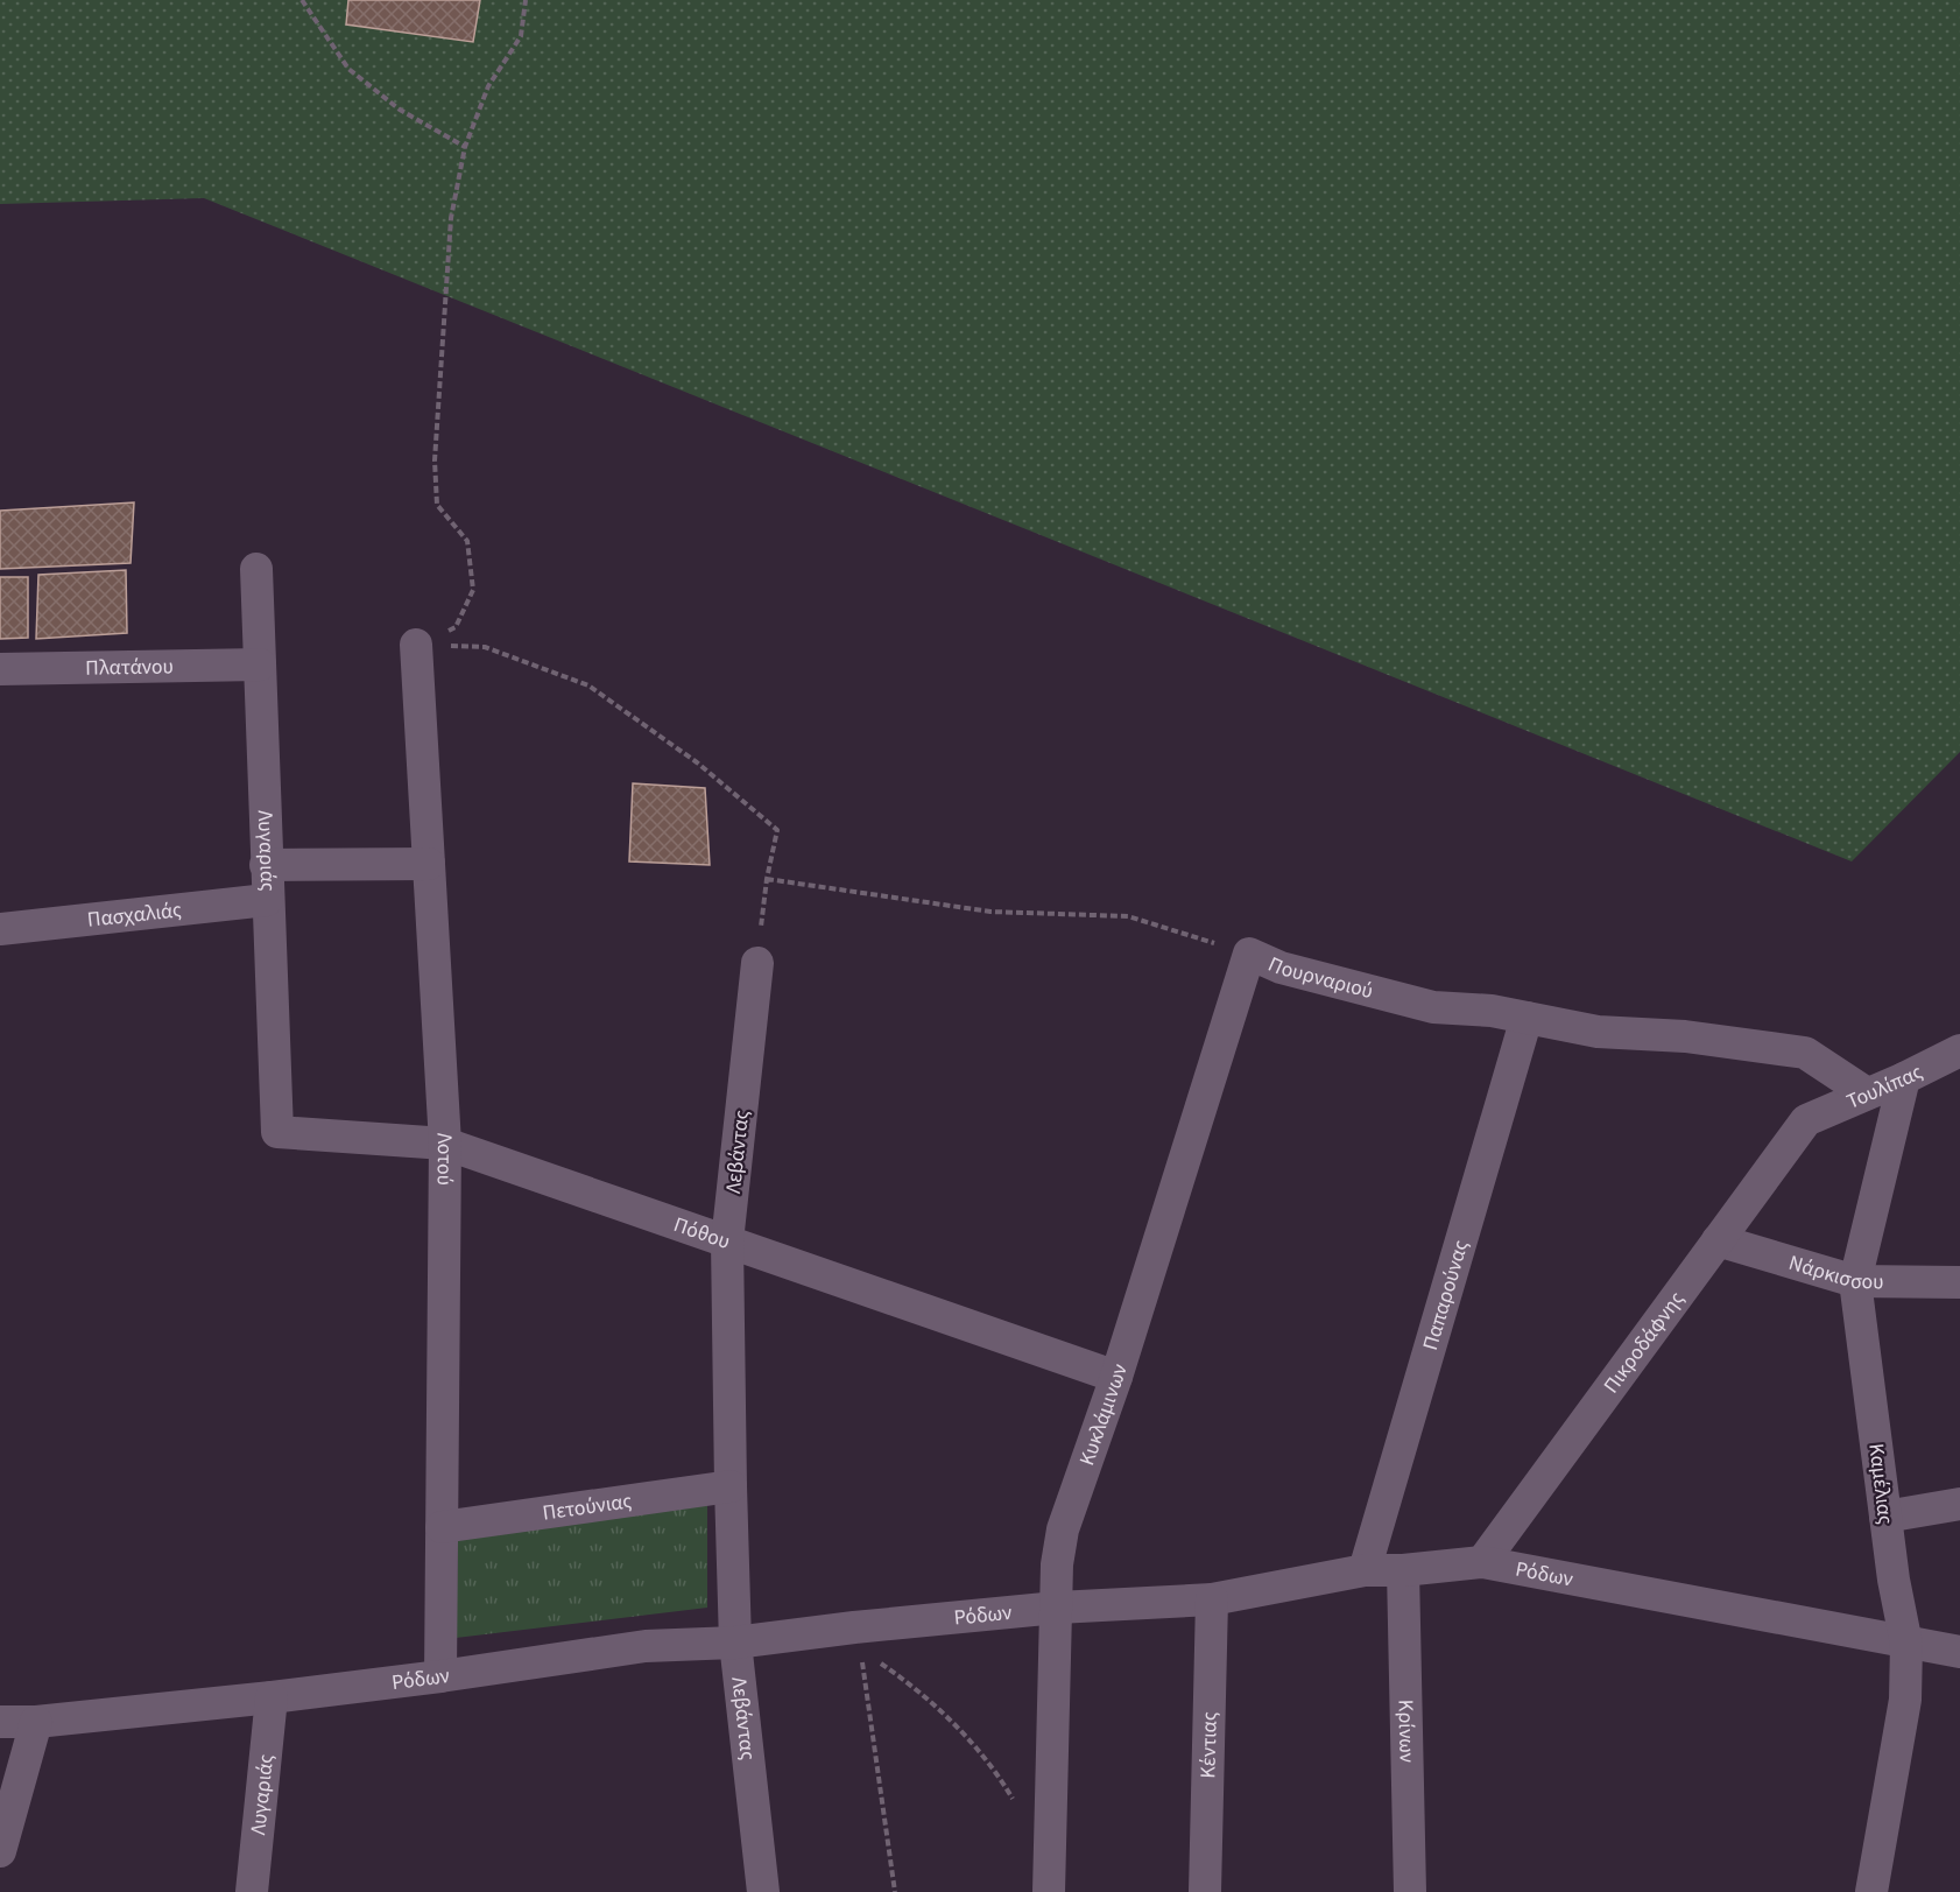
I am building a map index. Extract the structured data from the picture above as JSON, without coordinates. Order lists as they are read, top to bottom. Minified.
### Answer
{"streets":{"street":["Πλατάνου","Λυγαριάς","Πασχαλιάς","Πουρναριού","Τουλίπας","Λεβάντας","Λοτού","Πόθου","Νάρκισσου","Παπαρούνας","Πικροδάφνης","Κυκλάμινων","Καμέλιας","Πετούνιας","Ρόδων","Κρίνων","Κέντιας"]},"crossings":[["Πλατάνου","Λυγαριάς"],["Λυγαριάς","Πασχαλιάς"],["Λυγαριάς","Πόθου"],["Λυγαριάς","Ρόδων"],["Πουρναριού","Τουλίπας"],["Πουρναριού","Παπαρούνας"],["Πουρναριού","Κυκλάμινων"],["Τουλίπας","Πικροδάφνης"],["Τουλίπας","Καμέλιας"],["Λεβάντας","Πόθου"],["Λεβάντας","Πετούνιας"],["Λεβάντας","Ρόδων"],["Λοτού","Πόθου"],["Λοτού","Πετούνιας"],["Λοτού","Ρόδων"],["Πόθου","Κυκλάμινων"],["Νάρκισσου","Πικροδάφνης"],["Νάρκισσου","Καμέλιας"],["Παπαρούνας","Ρόδων"],["Πικροδάφνης","Ρόδων"],["Κυκλάμινων","Ρόδων"],["Καμέλιας","Ρόδων"],["Ρόδων","Κρίνων"],["Ρόδων","Κέντιας"]]}
